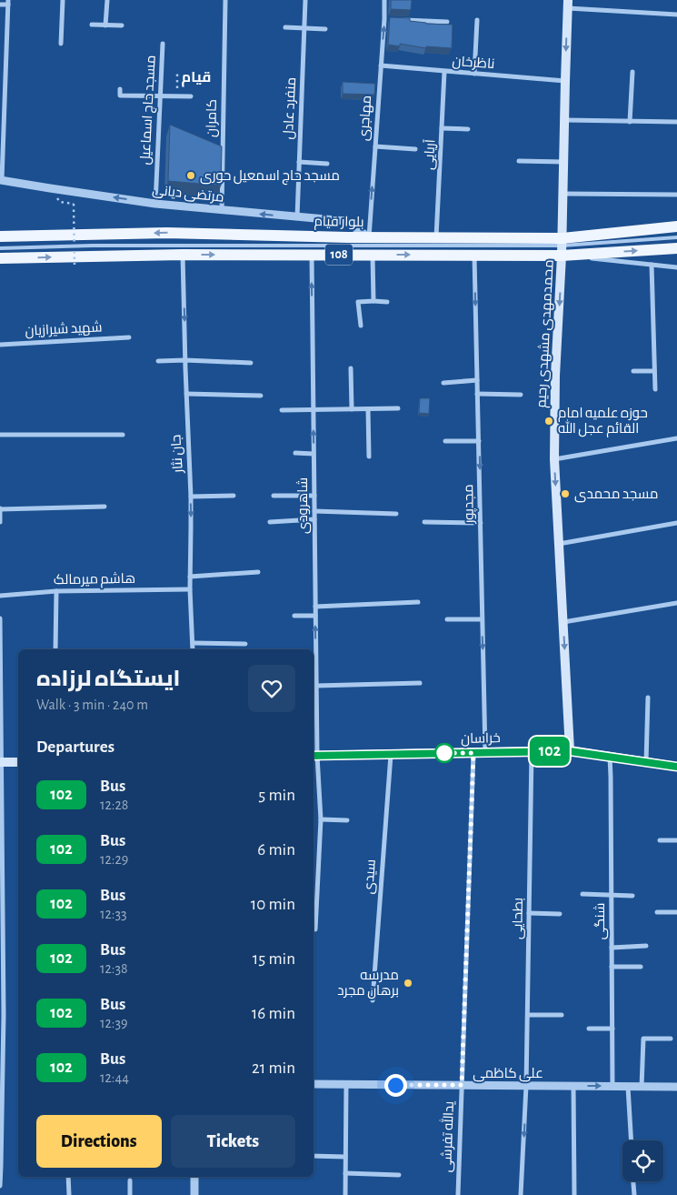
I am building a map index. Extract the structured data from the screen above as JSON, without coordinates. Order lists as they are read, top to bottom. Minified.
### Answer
{"streets":{"main road":["بلوار قیام","108","محمدمهدی مشهدی رحیم","خراسان"],"street":["ناظرخان","منفرد عادل","مسجد حاج اسماعیل","کامران","مهاجری","آریایی","مرتضی دیانی","شهید شیرازیان","جان نثار","مجدپور","شاهرودی","هاشم میرمالک","سیدی","بطحایی","شنگی","علی کاظمی","یدالله تفرشی"]},"crossings":[["ناظرخان","مهاجری"],["ناظرخان","آریایی"],["ناظرخان","محمدمهدی مشهدی رحیم"],["منفرد عادل","مرتضی دیانی"],["مسجد حاج اسماعیل","مرتضی دیانی"],["کامران","مرتضی دیانی"],["مهاجری","مرتضی دیانی"],["مهاجری","بلوار قیام"],["آریایی","بلوار قیام"],["مرتضی دیانی","بلوار قیام"],["بلوار قیام","محمدمهدی مشهدی رحیم"],["بلوار قیام","جان نثار"],["بلوار قیام","مجدپور"],["بلوار قیام","شاهرودی"],["محمدمهدی مشهدی رحیم","خراسان"],["جان نثار","هاشم میرمالک"],["مجدپور","خراسان"],["شاهرودی","خراسان"],["خراسان","سیدی"],["خراسان","بطحایی"],["خراسان","شنگی"],["خراسان","یدالله تفرشی"],["بطحایی","علی کاظمی"],["شنگی","علی کاظمی"],["علی کاظمی","یدالله تفرشی"]],"one_way":["مهاجری","مرتضی دیانی","محمدمهدی مشهدی رحیم","جان نثار","مجدپور","شاهرودی"],"districts":["قیام"],"places":["مسجد حاج اسمعیل حوری","حوزه علمیه امام القائم عجل الله","مسجد محمدی","مدرسه برهان مجرد"],"lines":["bus line 102"],"page":{"on_map":"102","heading":[["ایستگاه لرزاده","Walk · 3 min · 240 m"],"Departures"],"list":[{"mark":"102","name":"Bus","note":"12:28","value":"5 min"},{"mark":"102","name":"Bus","note":"12:29","value":"6 min"},{"mark":"102","name":"Bus","note":"12:33","value":"10 min"},{"mark":"102","name":"Bus","note":"12:38","value":"15 min"},{"mark":"102","name":"Bus","note":"12:39","value":"16 min"},{"mark":"102","name":"Bus","note":"12:44","value":"21 min"}],"buttons":["Directions","Tickets"]}}
